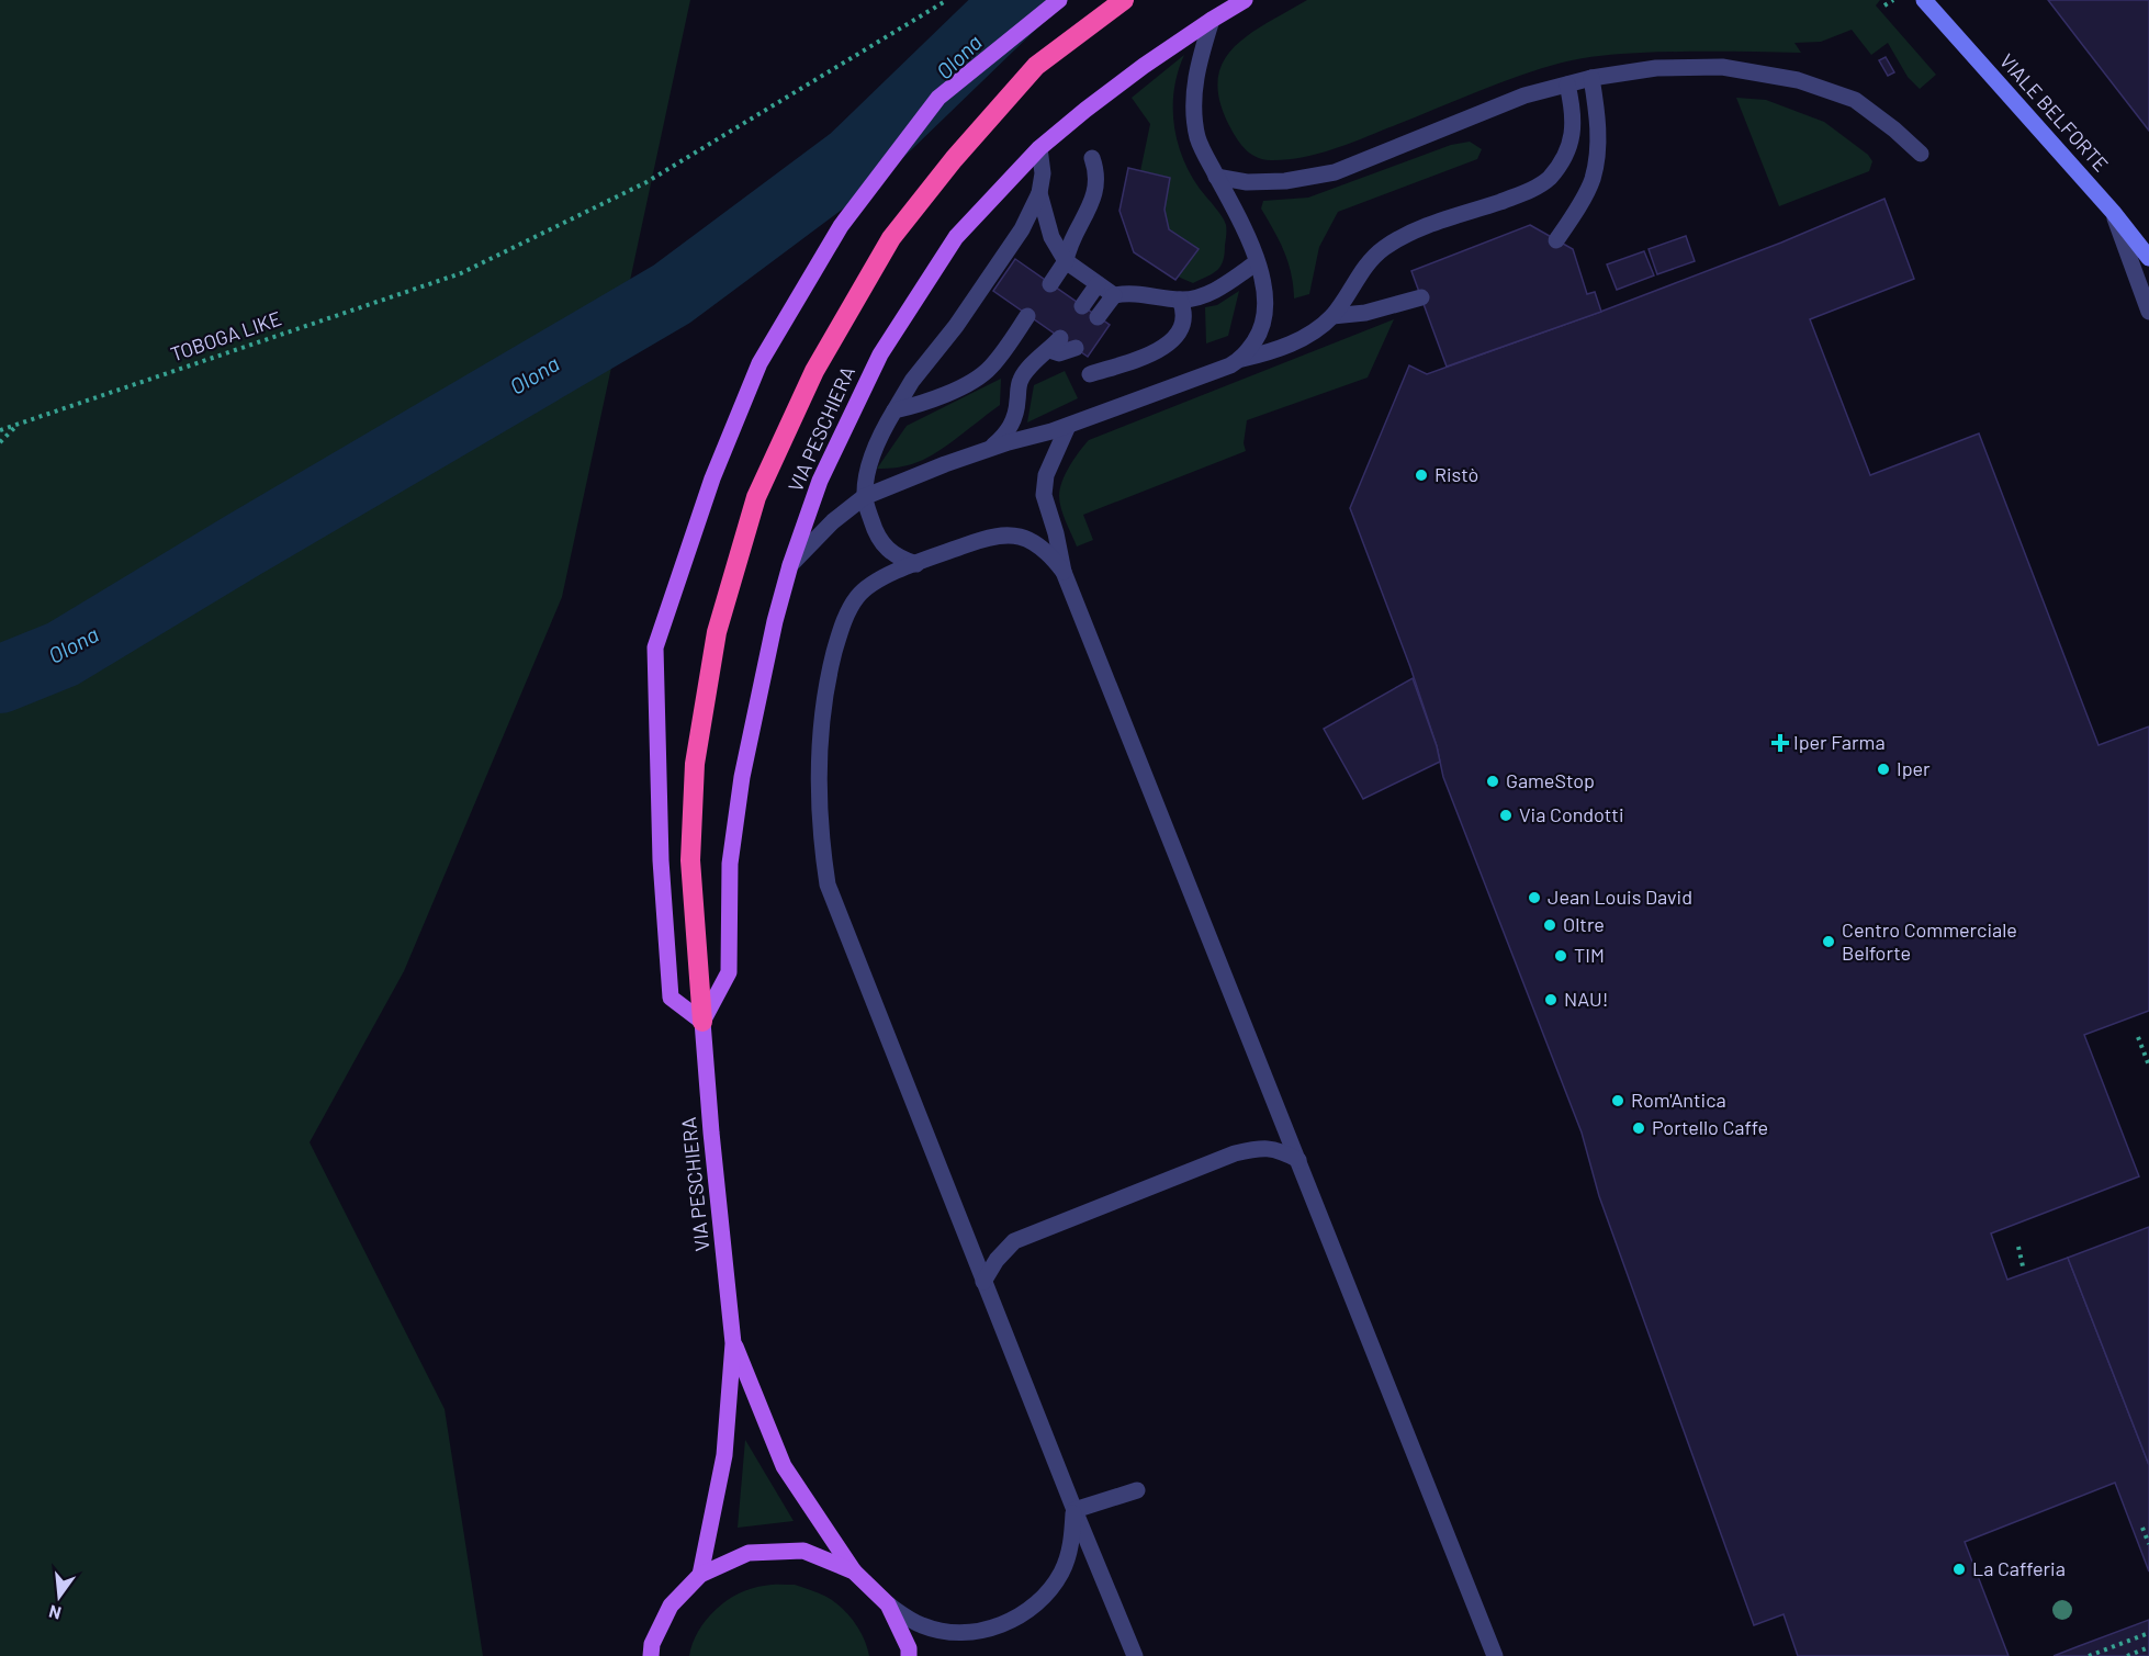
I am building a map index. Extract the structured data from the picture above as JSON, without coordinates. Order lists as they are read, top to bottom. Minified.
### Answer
{"streets":{"main road":["VIALE BELFORTE","VIA PESCHIERA"],"path":["TOBOGA LIKE"]},"water":["Olona"],"places":{"other":["Ristò","Iper","GameStop","Via Condotti","Jean Louis David","Oltre","Centro Commerciale Belforte","TIM","NAU!","Rom'Antica","Portello Caffe","La Cafferia"],"health":["Iper Farma"]},"north":"bottom"}
